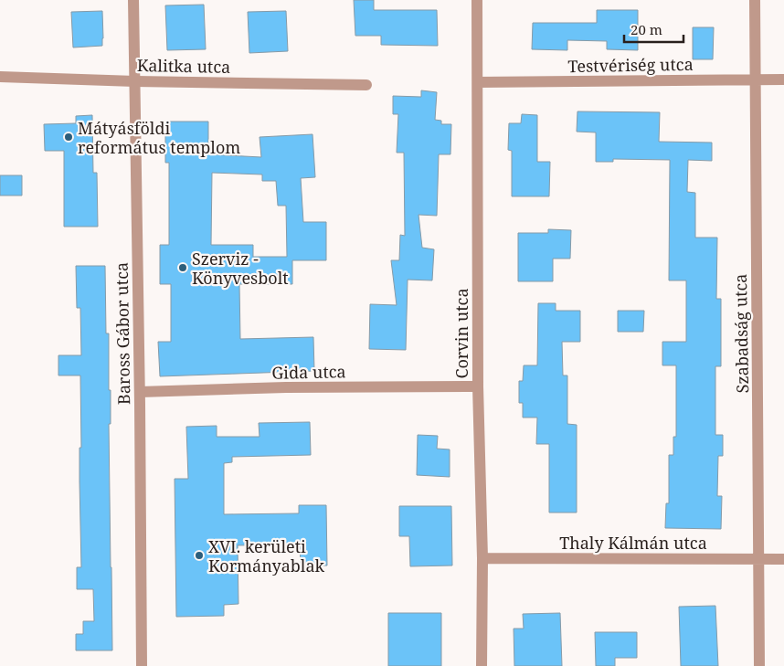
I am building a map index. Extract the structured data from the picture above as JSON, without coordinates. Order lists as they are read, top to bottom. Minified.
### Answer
{"streets":{"street":["Testvériség utca","Kalitka utca","Baross Gábor utca","Corvin utca","Szabadság utca","Gida utca","Thaly Kálmán utca"]},"crossings":[["Testvériség utca","Corvin utca"],["Testvériség utca","Szabadság utca"],["Kalitka utca","Baross Gábor utca"],["Baross Gábor utca","Gida utca"],["Corvin utca","Gida utca"],["Corvin utca","Thaly Kálmán utca"],["Szabadság utca","Thaly Kálmán utca"]],"places":["Mátyásföldi református templom","Szerviz - Könyvesbolt","XVI. kerületi Kormányablak"],"scale_bar":"20 m"}
